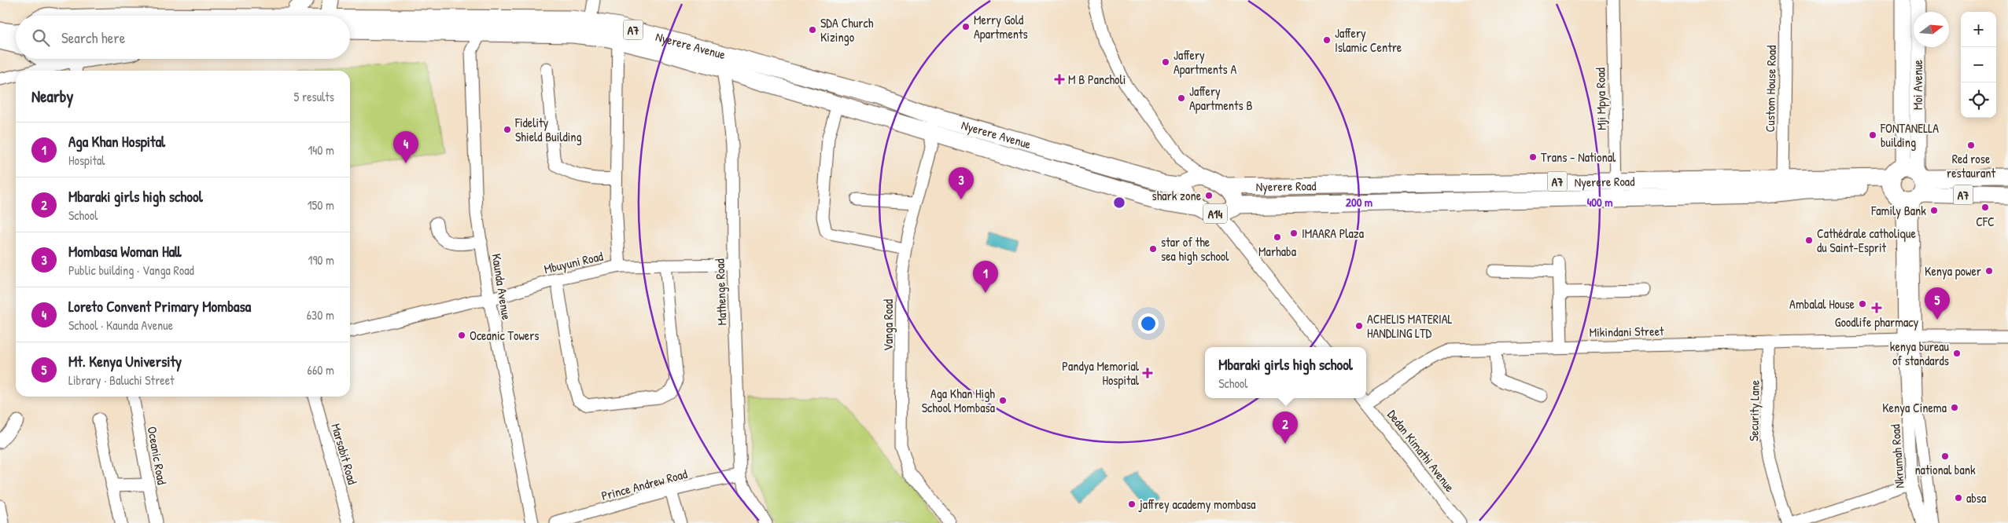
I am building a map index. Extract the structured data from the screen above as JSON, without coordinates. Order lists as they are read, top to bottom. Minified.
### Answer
{"streets":{"highway":["A7","Nyerere Avenue","Nyerere Road","A14"],"main road":["Moi Avenue"],"street":["Custom House Road","Mji Mpya Road","Mbuyuni Road","Kaunda Avenue","Mathenge Road","Vanga Road","Mikindani Street","Security Lane","Dedan Kimathi Avenue","Marsabit Road","Oceanic Road","Nkrumah Road","Prince Andrew Road"]},"crossings":[["A7","Moi Avenue"],["A7","Nyerere Road"],["A7","Nkrumah Road"],["Nyerere Avenue","A14"],["Nyerere Avenue","Mbuyuni Road"],["Nyerere Avenue","Kaunda Avenue"],["Nyerere Avenue","Mathenge Road"],["Nyerere Avenue","Vanga Road"],["Moi Avenue","Nyerere Road"],["Moi Avenue","Nkrumah Road"],["Custom House Road","Nyerere Road"],["Mji Mpya Road","Nyerere Road"],["Nyerere Road","A14"],["Nyerere Road","Nkrumah Road"],["Mbuyuni Road","Kaunda Avenue"],["Mathenge Road","Prince Andrew Road"],["Mikindani Street","Security Lane"],["Mikindani Street","Nkrumah Road"]],"places":{"other":["Merry Gold Apartments","SDA Church Kizingo","Jaffery Islamic Centre","Jaffery Apartments A","Jaffery Apartments B","Fidelity Shield Building","FONTANELLA building","Red rose restaurant","Trans - National","shark zone","CFC","Family Bank","IMAARA Plaza","Marhaba","Cathédrale catholique du Saint-Esprit","star of the sea high school","Kenya power","Ambalal House","ACHELIS MATERIAL HANDLING LTD","Oceanic Towers","kenya bureau of standards","Aga Khan High School Mombasa","Kenya Cinema","national bank","absa","jaffrey academy mombasa"],"health":["M B Pancholi","Goodlife pharmacy","Pandya Memorial Hospital"]},"north":"right","page":{"map_buttons":["+","−"],"search":"Search here","heading":["Nearby","5 results"],"list":[{"mark":"1","name":"Aga Khan Hospital","note":"Hospital","value":"140 m"},{"mark":"2","name":"Mbaraki girls high school","note":"School","value":"150 m"},{"mark":"3","name":"Mombasa Woman Hall","note":"Public building · Vanga Road","value":"190 m"},{"mark":"4","name":"Loreto Convent Primary Mombasa","note":"School · Kaunda Avenue","value":"630 m"},{"mark":"5","name":"Mt. Kenya University","note":"Library · Baluchi Street","value":"660 m"}],"pins":["4","3","1","5","2"],"popup":["Mbaraki girls high school","School"]},"rings":["200 m","400 m"]}
